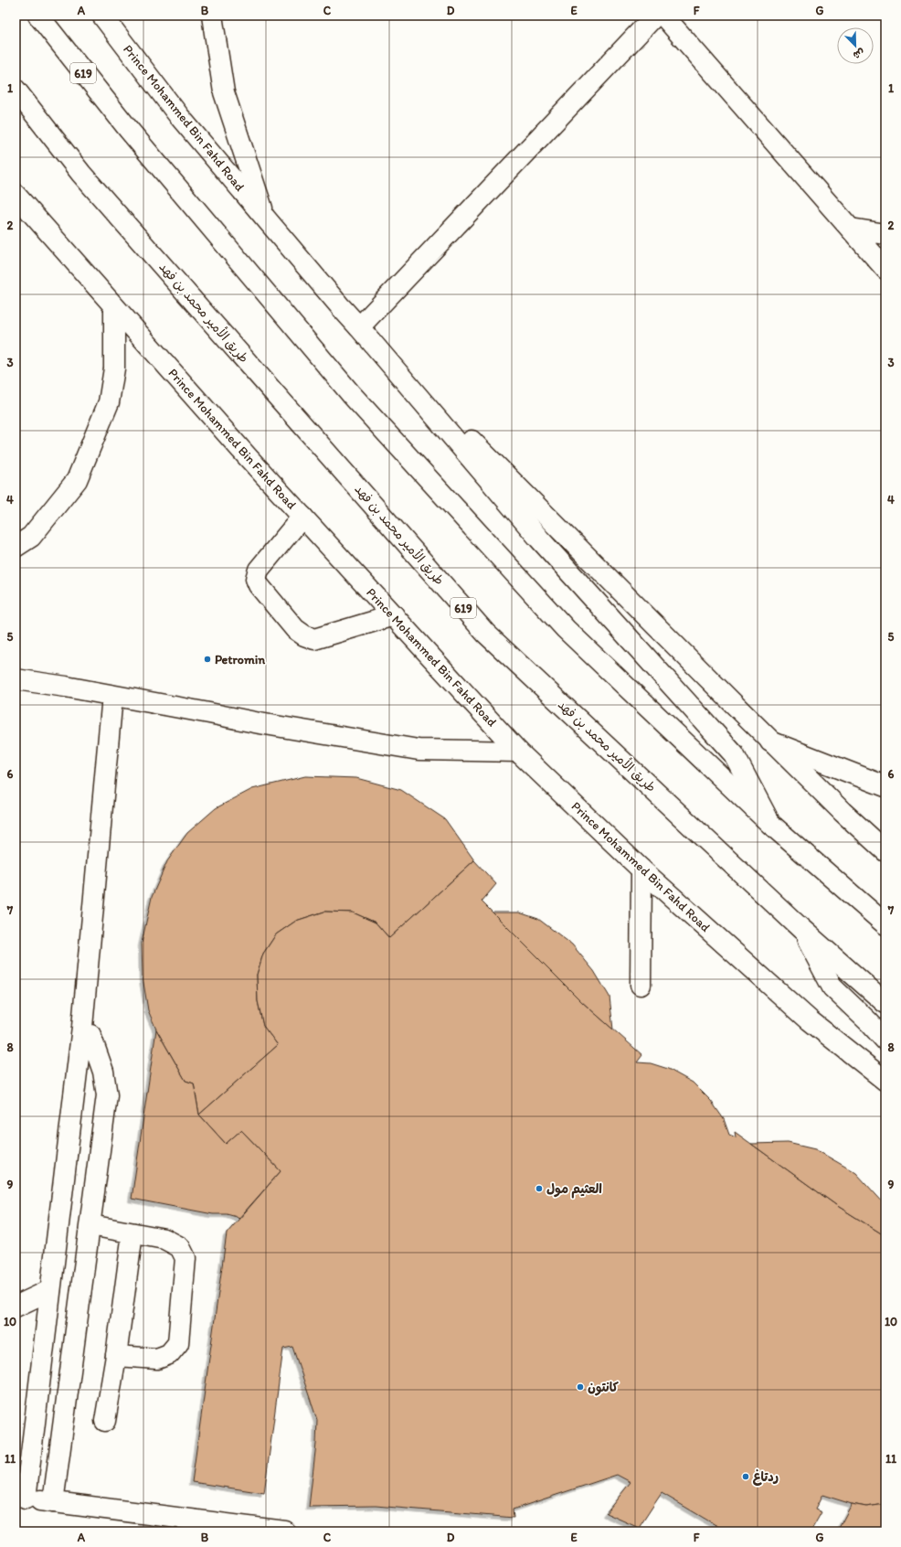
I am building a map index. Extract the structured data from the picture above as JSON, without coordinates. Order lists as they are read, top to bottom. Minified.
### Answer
{"streets":{"main road":["619","Prince Mohammed Bin Fahd Road","طريق الأمير محمد بن فهد"]},"places":["Petromin","العثيم مول","كانتون","ردتاغ"],"north":"bottom right","grid":{"columns":["A","B","C","D","E","F","G"],"rows":["1","2","3","4","5","6","7","8","9","10","11"]}}
